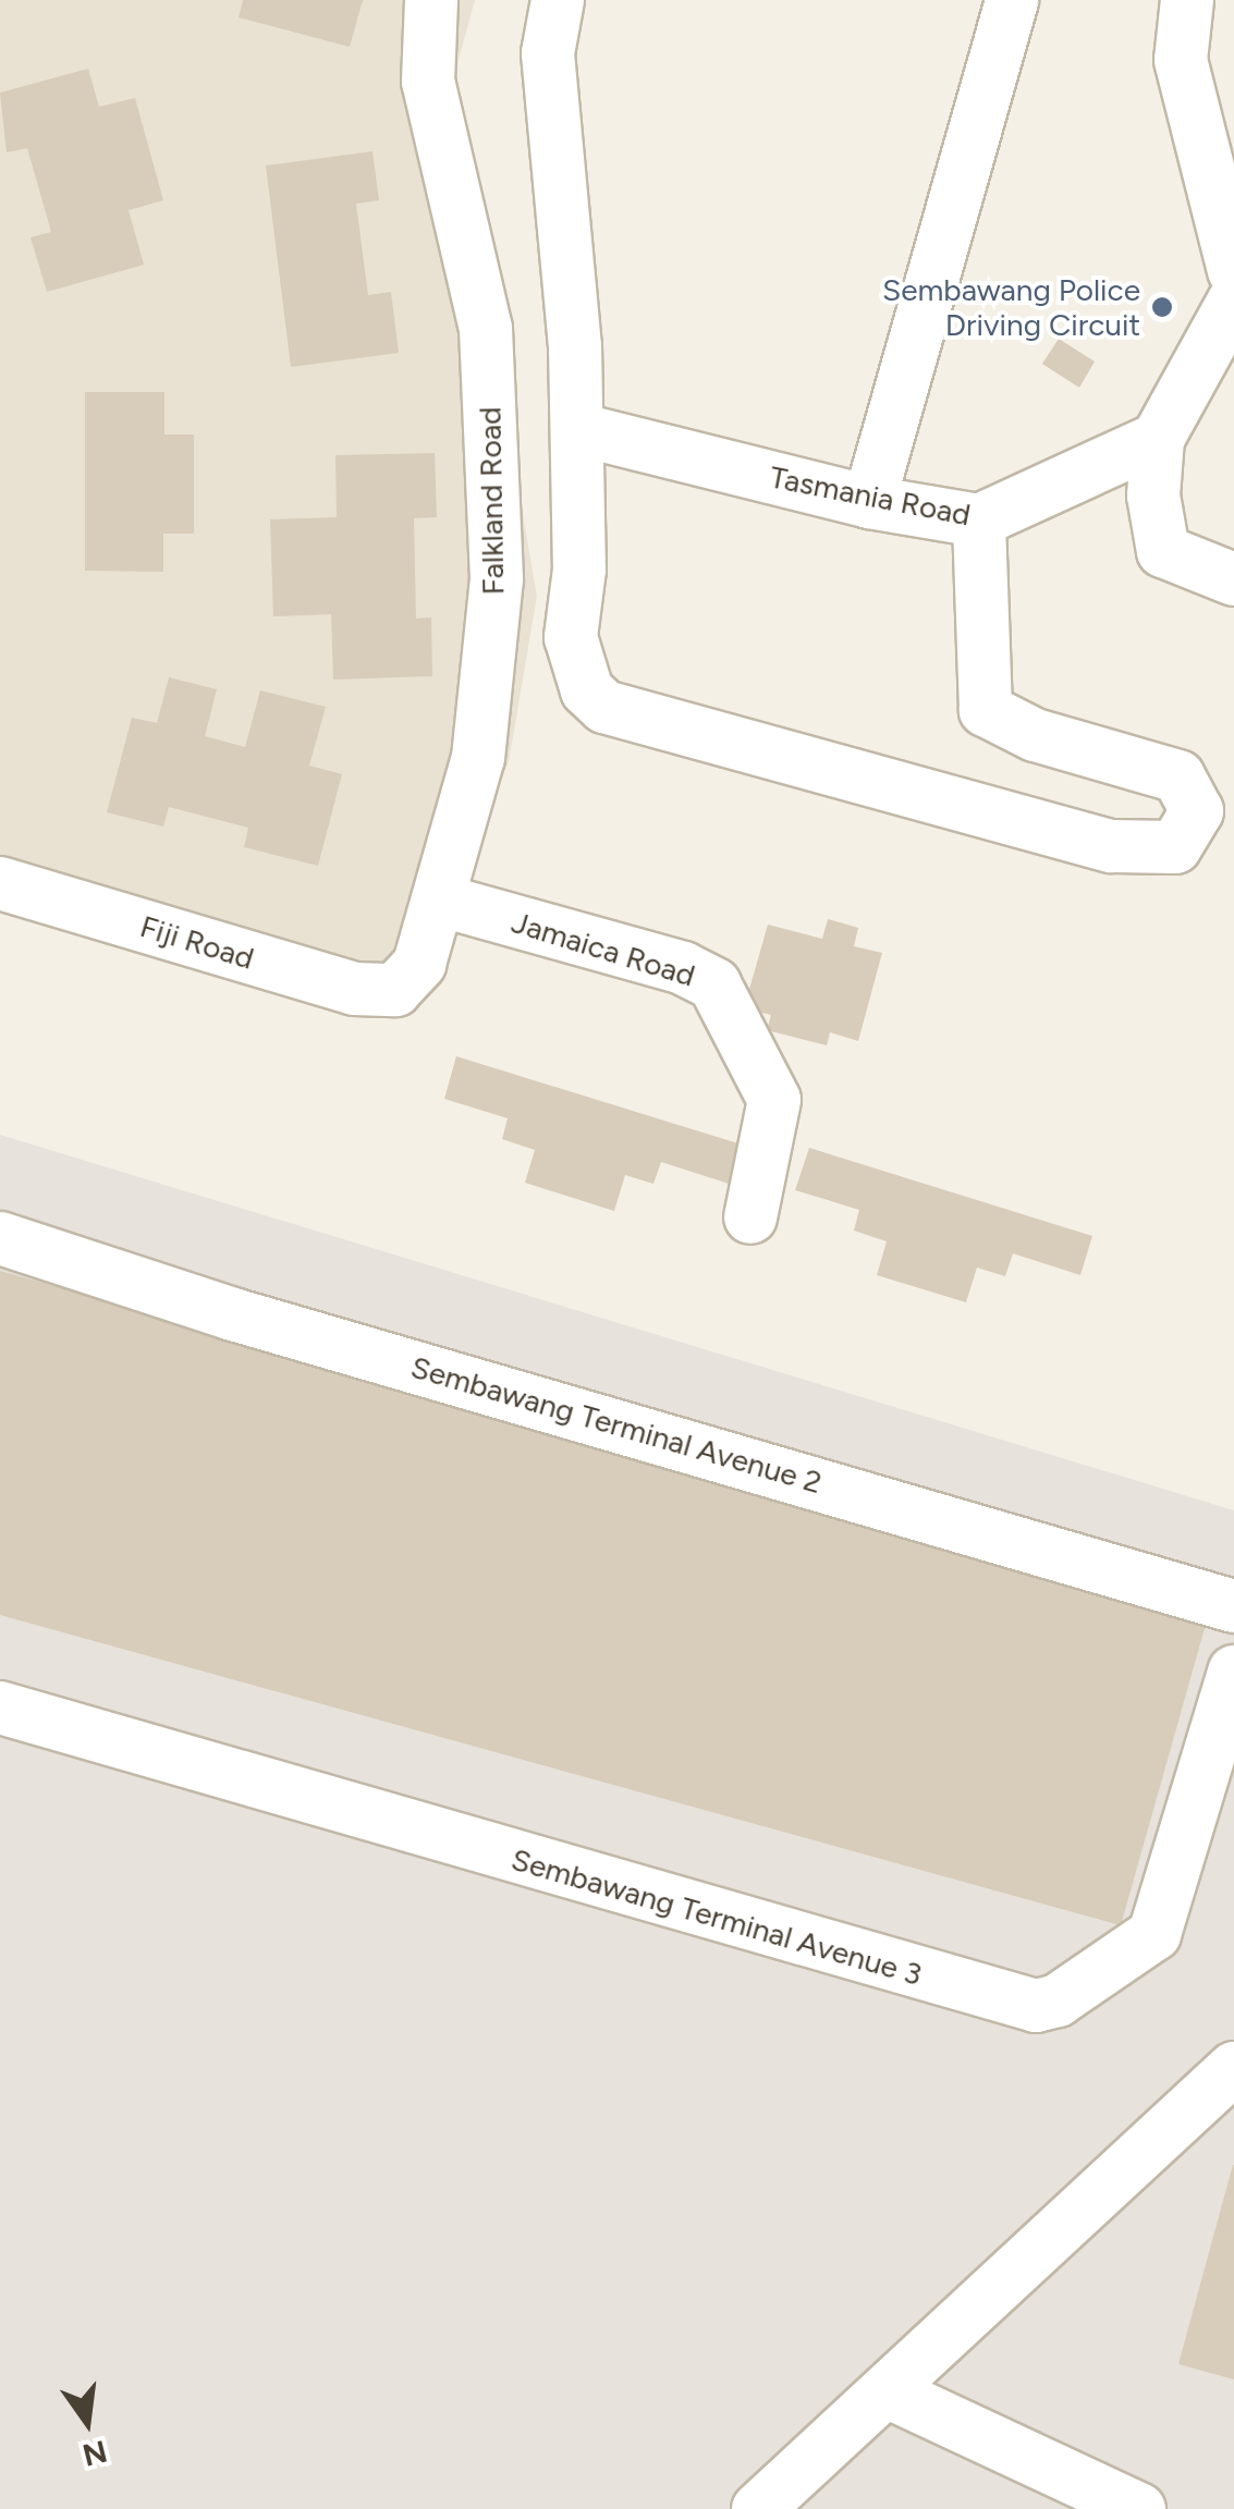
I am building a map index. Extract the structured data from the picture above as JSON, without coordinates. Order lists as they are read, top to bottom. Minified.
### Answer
{"streets":{"street":["Tasmania Road","Falkland Road","Fiji Road","Jamaica Road","Sembawang Terminal Avenue 2","Sembawang Terminal Avenue 3"]},"crossings":[["Falkland Road","Fiji Road"],["Falkland Road","Jamaica Road"]],"places":["Sembawang Police Driving Circuit"],"north":"bottom"}
